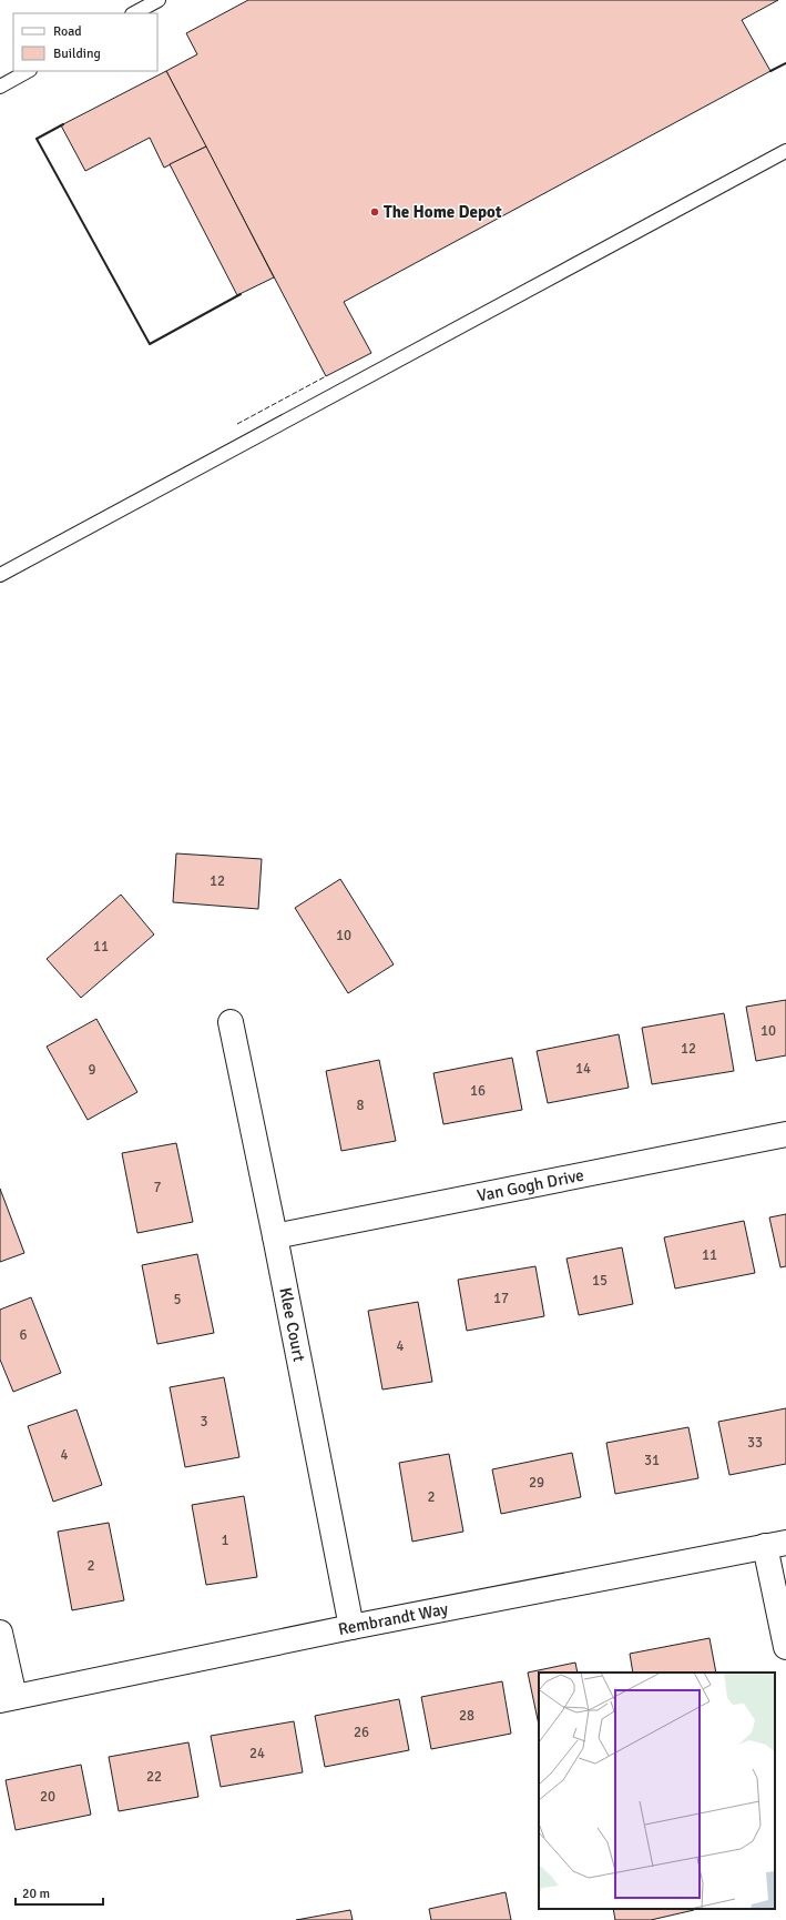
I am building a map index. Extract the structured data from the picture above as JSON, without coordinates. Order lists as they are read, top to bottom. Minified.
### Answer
{"streets":{"street":["Van Gogh Drive","Klee Court","Rembrandt Way"]},"crossings":[["Van Gogh Drive","Klee Court"],["Klee Court","Rembrandt Way"]],"places":["The Home Depot"],"house_numbers":["12","10","11","10","12","14","9","16","8","7","11","15","17","5","6","4","3","33","4","31","29","2","1","2","28","26","24","22","20"],"legend":["Road","Building"],"scale_bar":"20 m"}
